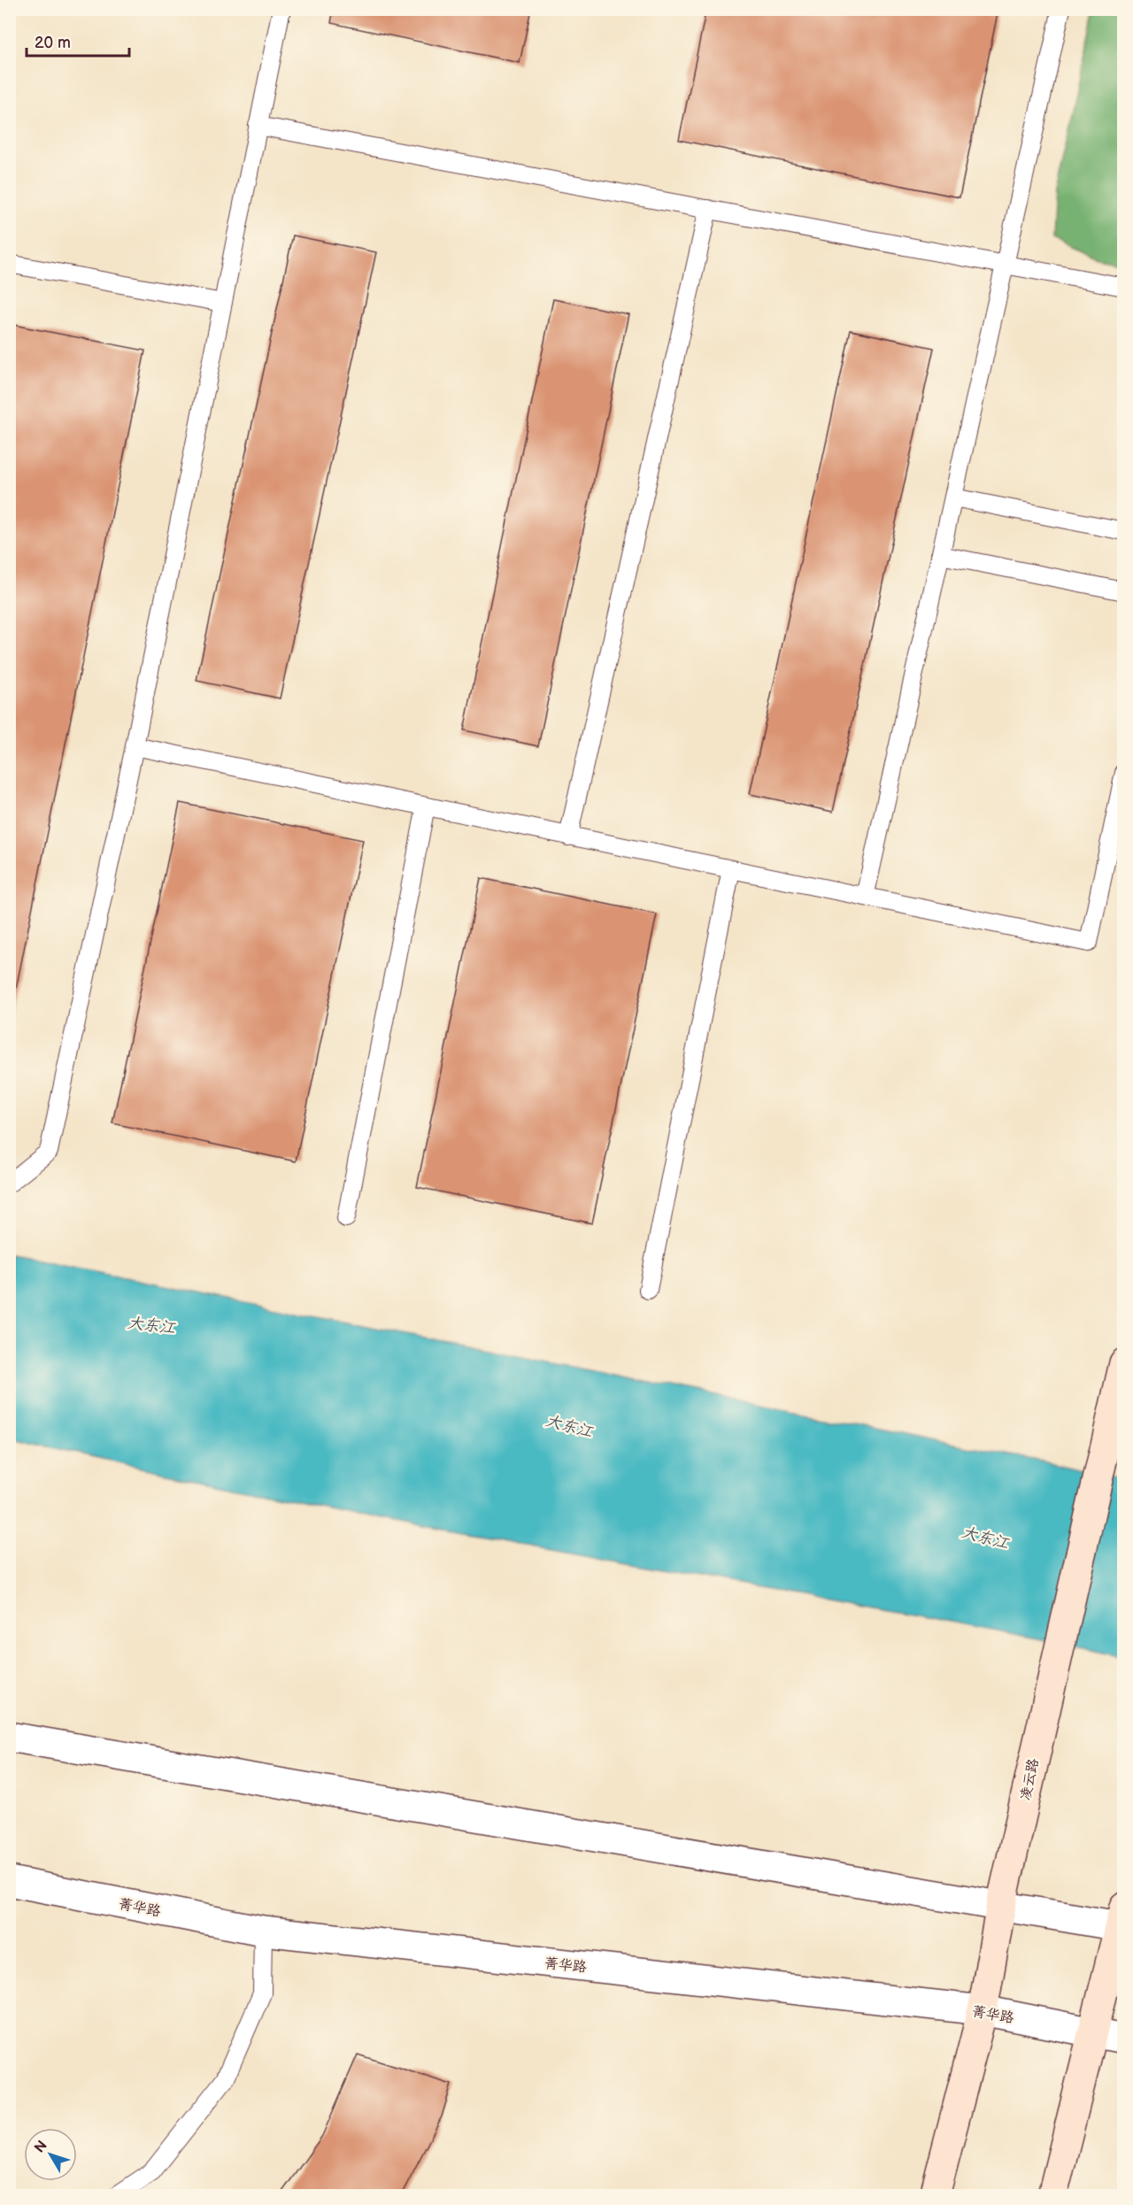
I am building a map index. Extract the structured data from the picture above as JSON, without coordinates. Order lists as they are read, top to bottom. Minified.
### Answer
{"streets":{"main road":["凌云路"],"street":["菁华路"]},"crossings":[["凌云路","菁华路"]],"water":["大东江"],"scale_bar":"20 m","north":"top left"}
